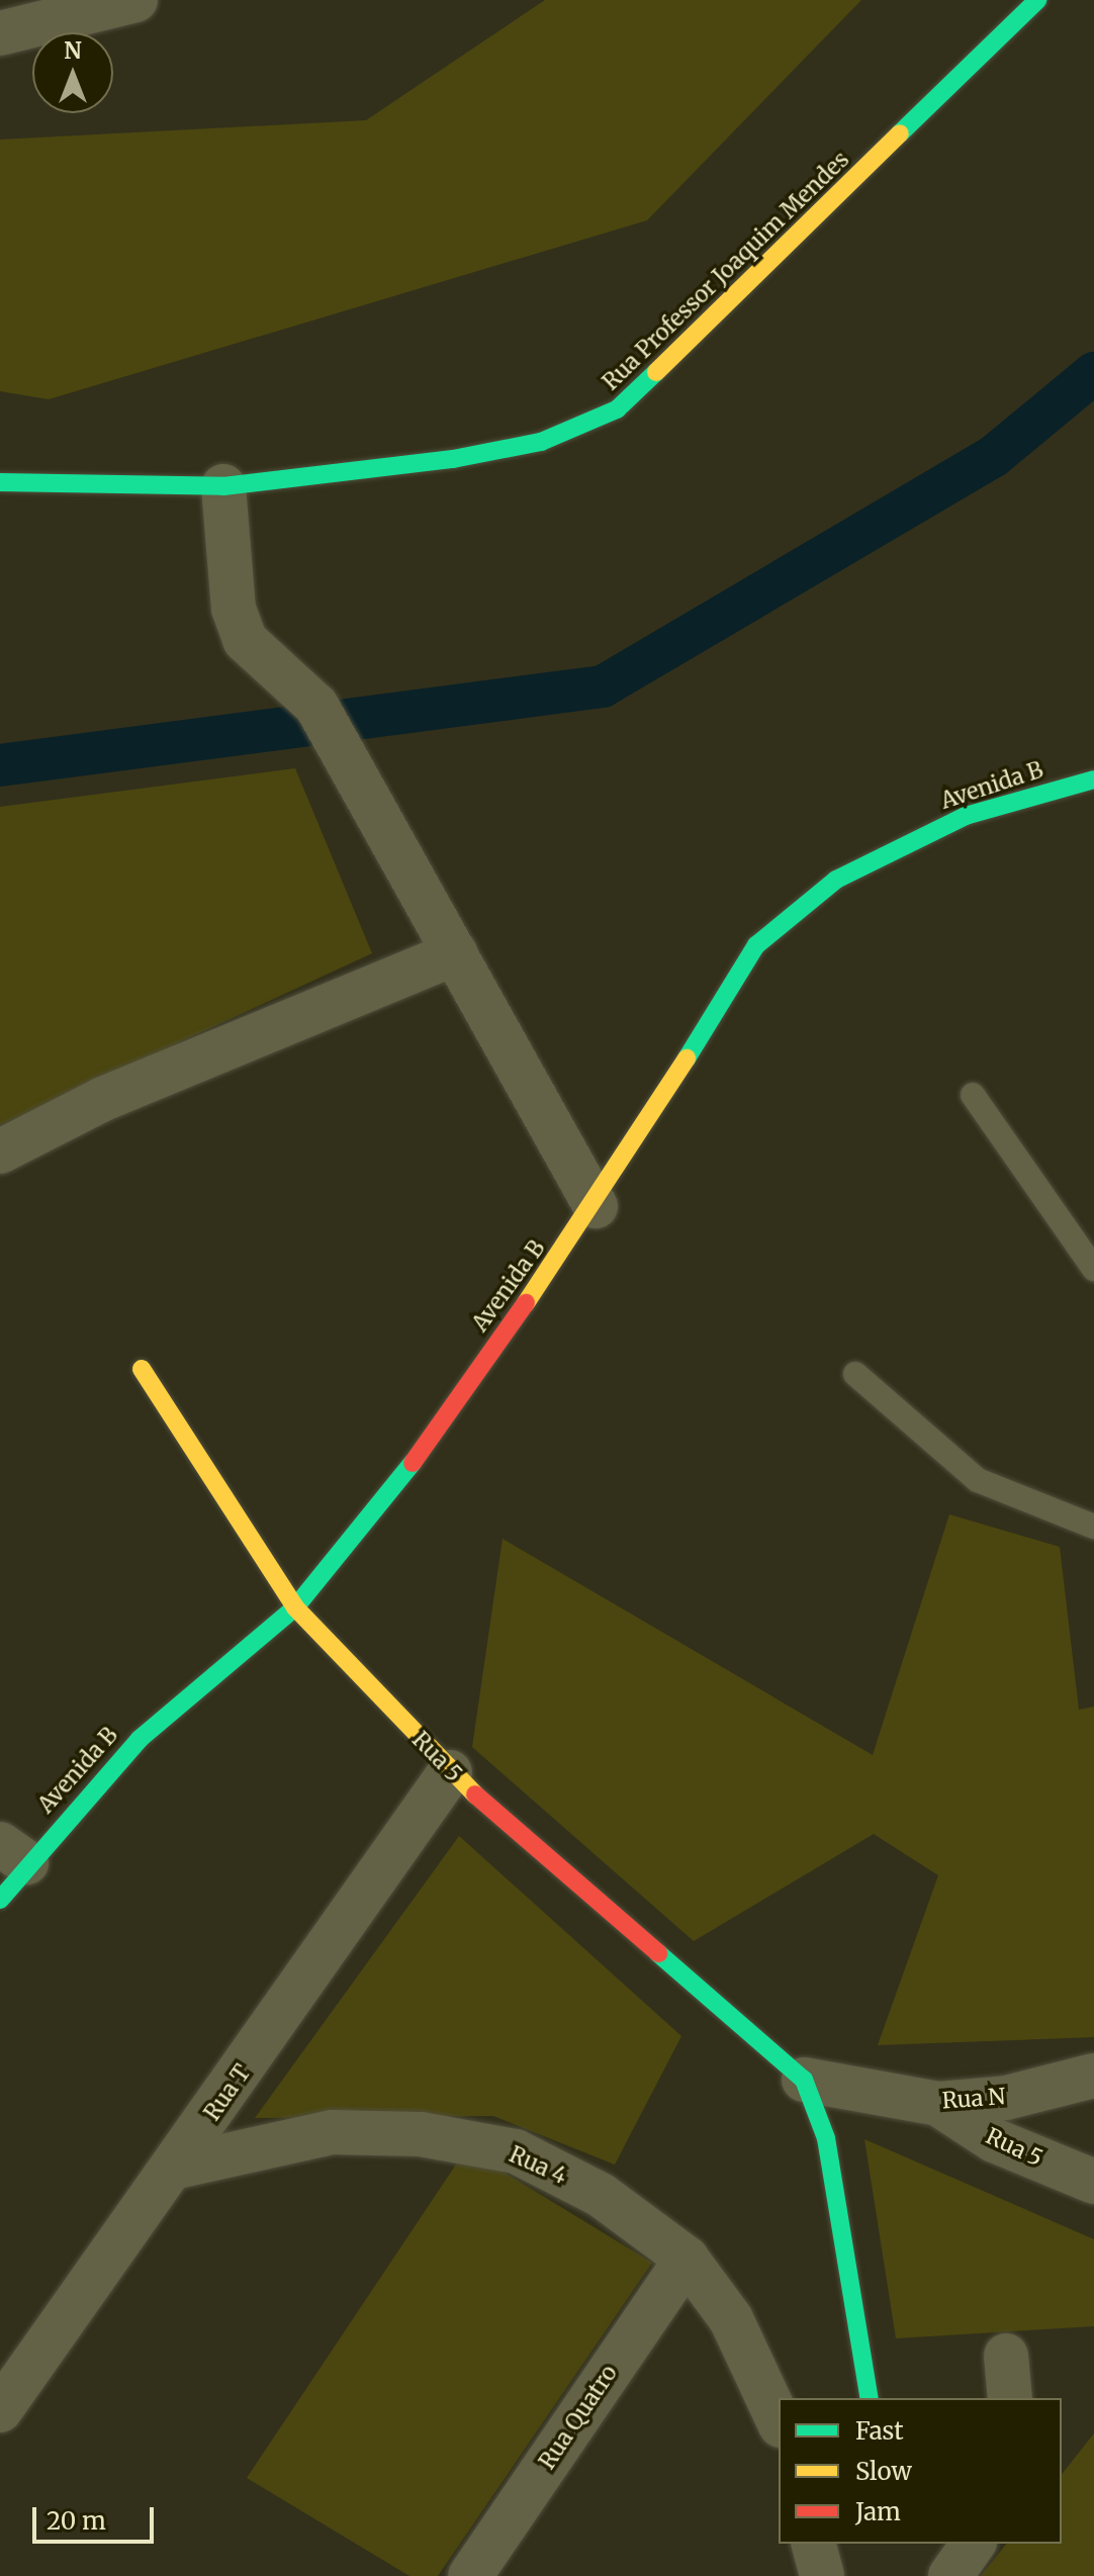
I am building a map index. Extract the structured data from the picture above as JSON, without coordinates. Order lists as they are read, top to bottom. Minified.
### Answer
{"streets":{"street":["Rua Professor Joaquim Mendes","Avenida B","Rua 5","Rua T","Rua N","Rua 4","Rua Quatro"]},"crossings":[["Avenida B","Rua 5"],["Rua 5","Rua T"],["Rua 5","Rua N"],["Rua T","Rua 4"],["Rua 4","Rua Quatro"]],"legend":["Fast","Slow","Jam"],"scale_bar":"20 m","north":"top"}
